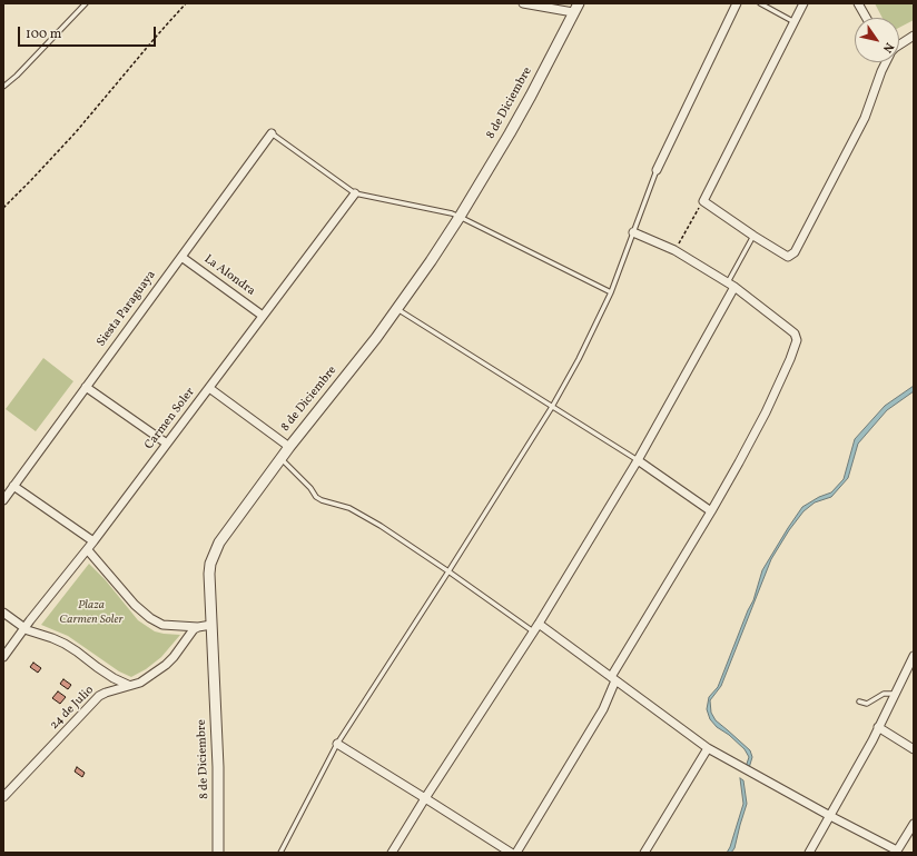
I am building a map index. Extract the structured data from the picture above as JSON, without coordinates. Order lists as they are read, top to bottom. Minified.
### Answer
{"streets":{"street":["8 de Diciembre","La Alondra","Siesta Paraguaya","Carmen Soler","24 de Julio"]},"crossings":[["La Alondra","Siesta Paraguaya"],["La Alondra","Carmen Soler"]],"parks":["Plaza Carmen Soler"],"scale_bar":"100 m","north":"bottom right"}
